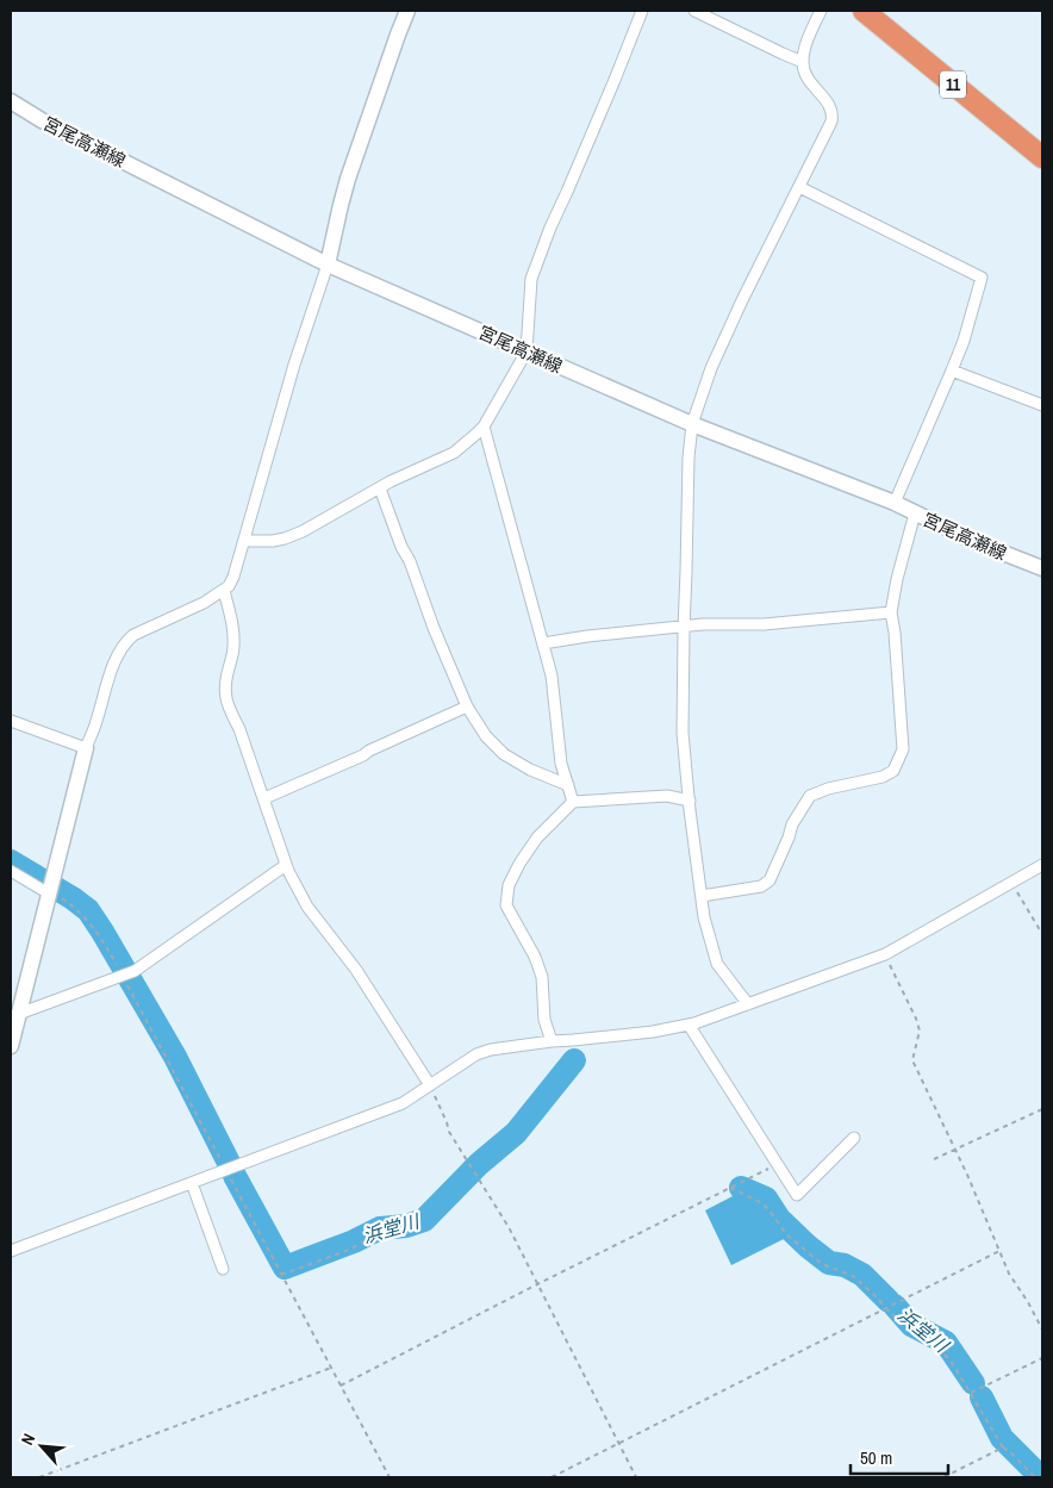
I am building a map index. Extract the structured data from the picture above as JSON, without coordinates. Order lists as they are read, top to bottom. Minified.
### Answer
{"streets":{"highway":["11"],"main road":["宮尾高瀬線"]},"water":["浜堂川"],"scale_bar":"50 m","north":"top left"}
